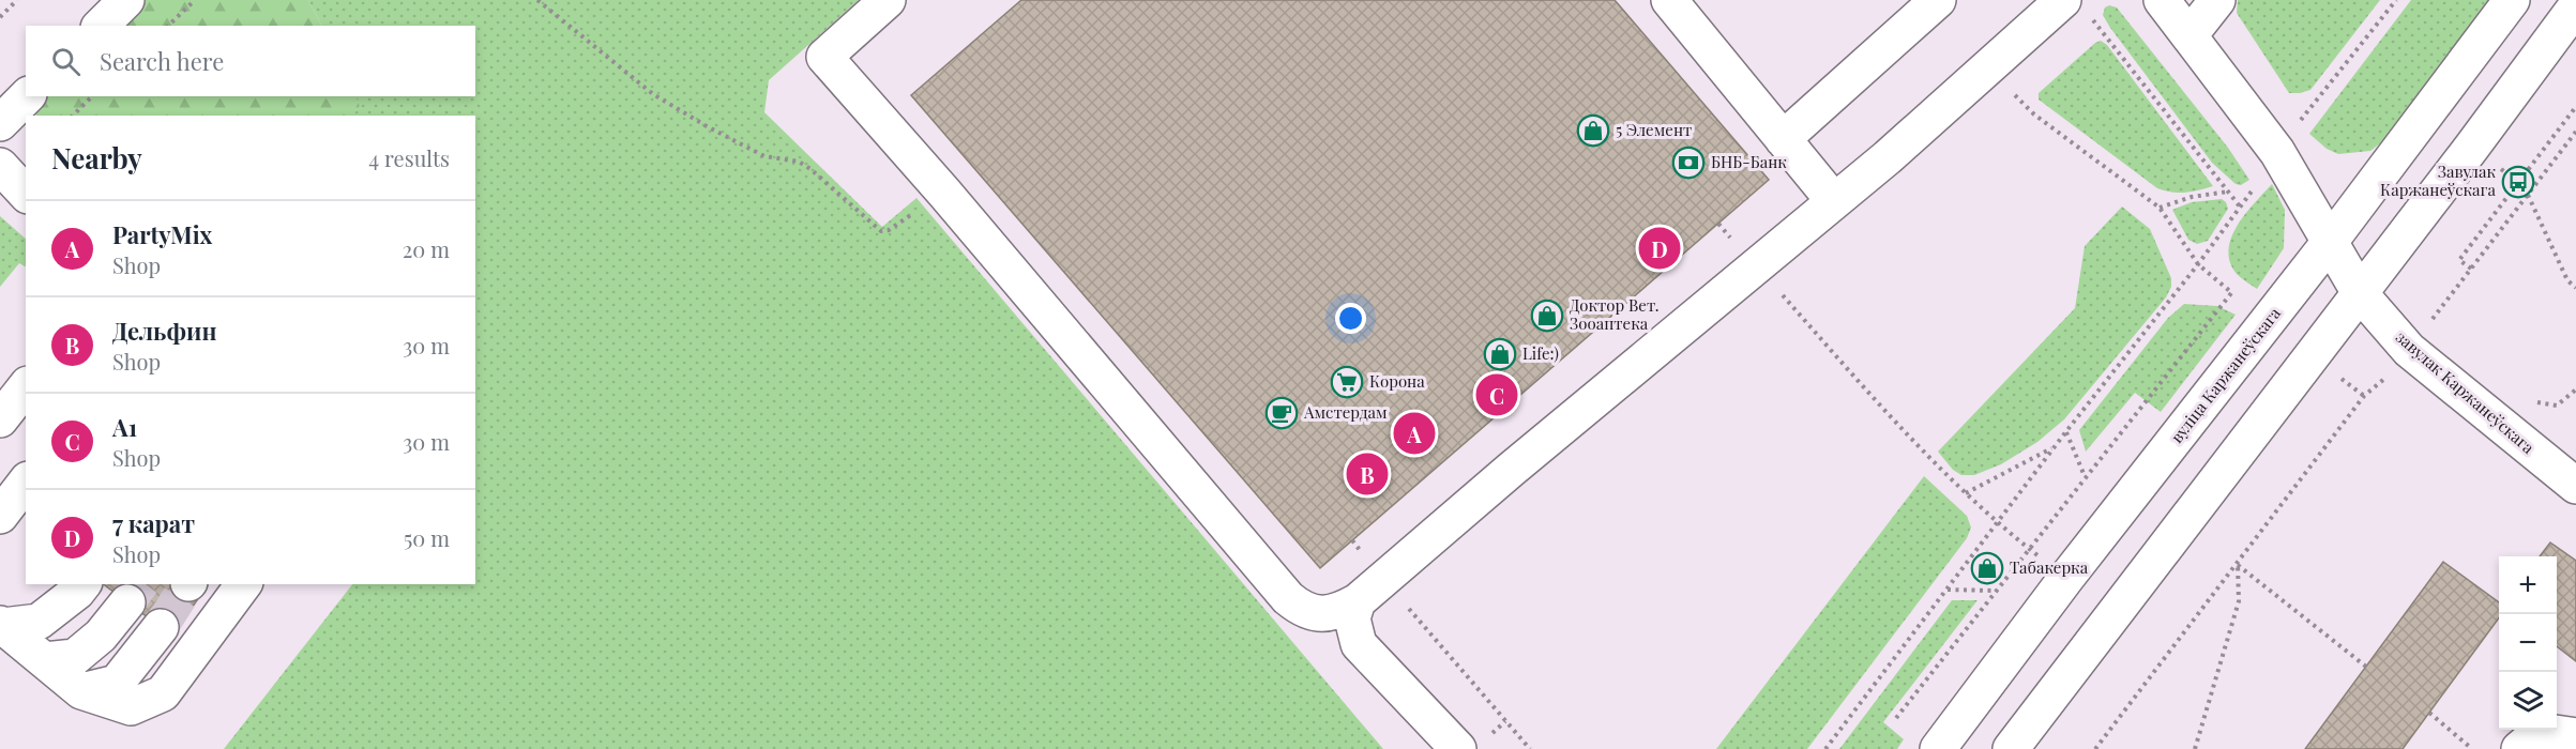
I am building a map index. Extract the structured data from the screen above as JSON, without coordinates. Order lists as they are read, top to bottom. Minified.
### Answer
{"streets":{"main road":["вуліца Каржанеўскага","завулак Каржанеўскага"]},"crossings":[["вуліца Каржанеўскага","завулак Каржанеўскага"]],"places":{"shop":["5 Элемент","Доктор Вет. Зооаптека","Life:)","Табакерка"],"bank":["БНБ-Банк"],"bus stop":["Завулак Каржанеўскага"],"supermarket":["Корона"],"cafe":["Амстердам"]},"page":{"search":"Search here","heading":["Nearby","4 results"],"list":[{"mark":"A","name":"PartyMix","note":"Shop","value":"20 m"},{"mark":"B","name":"Дельфин","note":"Shop","value":"30 m"},{"mark":"C","name":"A1","note":"Shop","value":"30 m"},{"mark":"D","name":"7 карат","note":"Shop","value":"50 m"}],"pins":["D","C","A","B"],"map_buttons":["+","−"]}}
